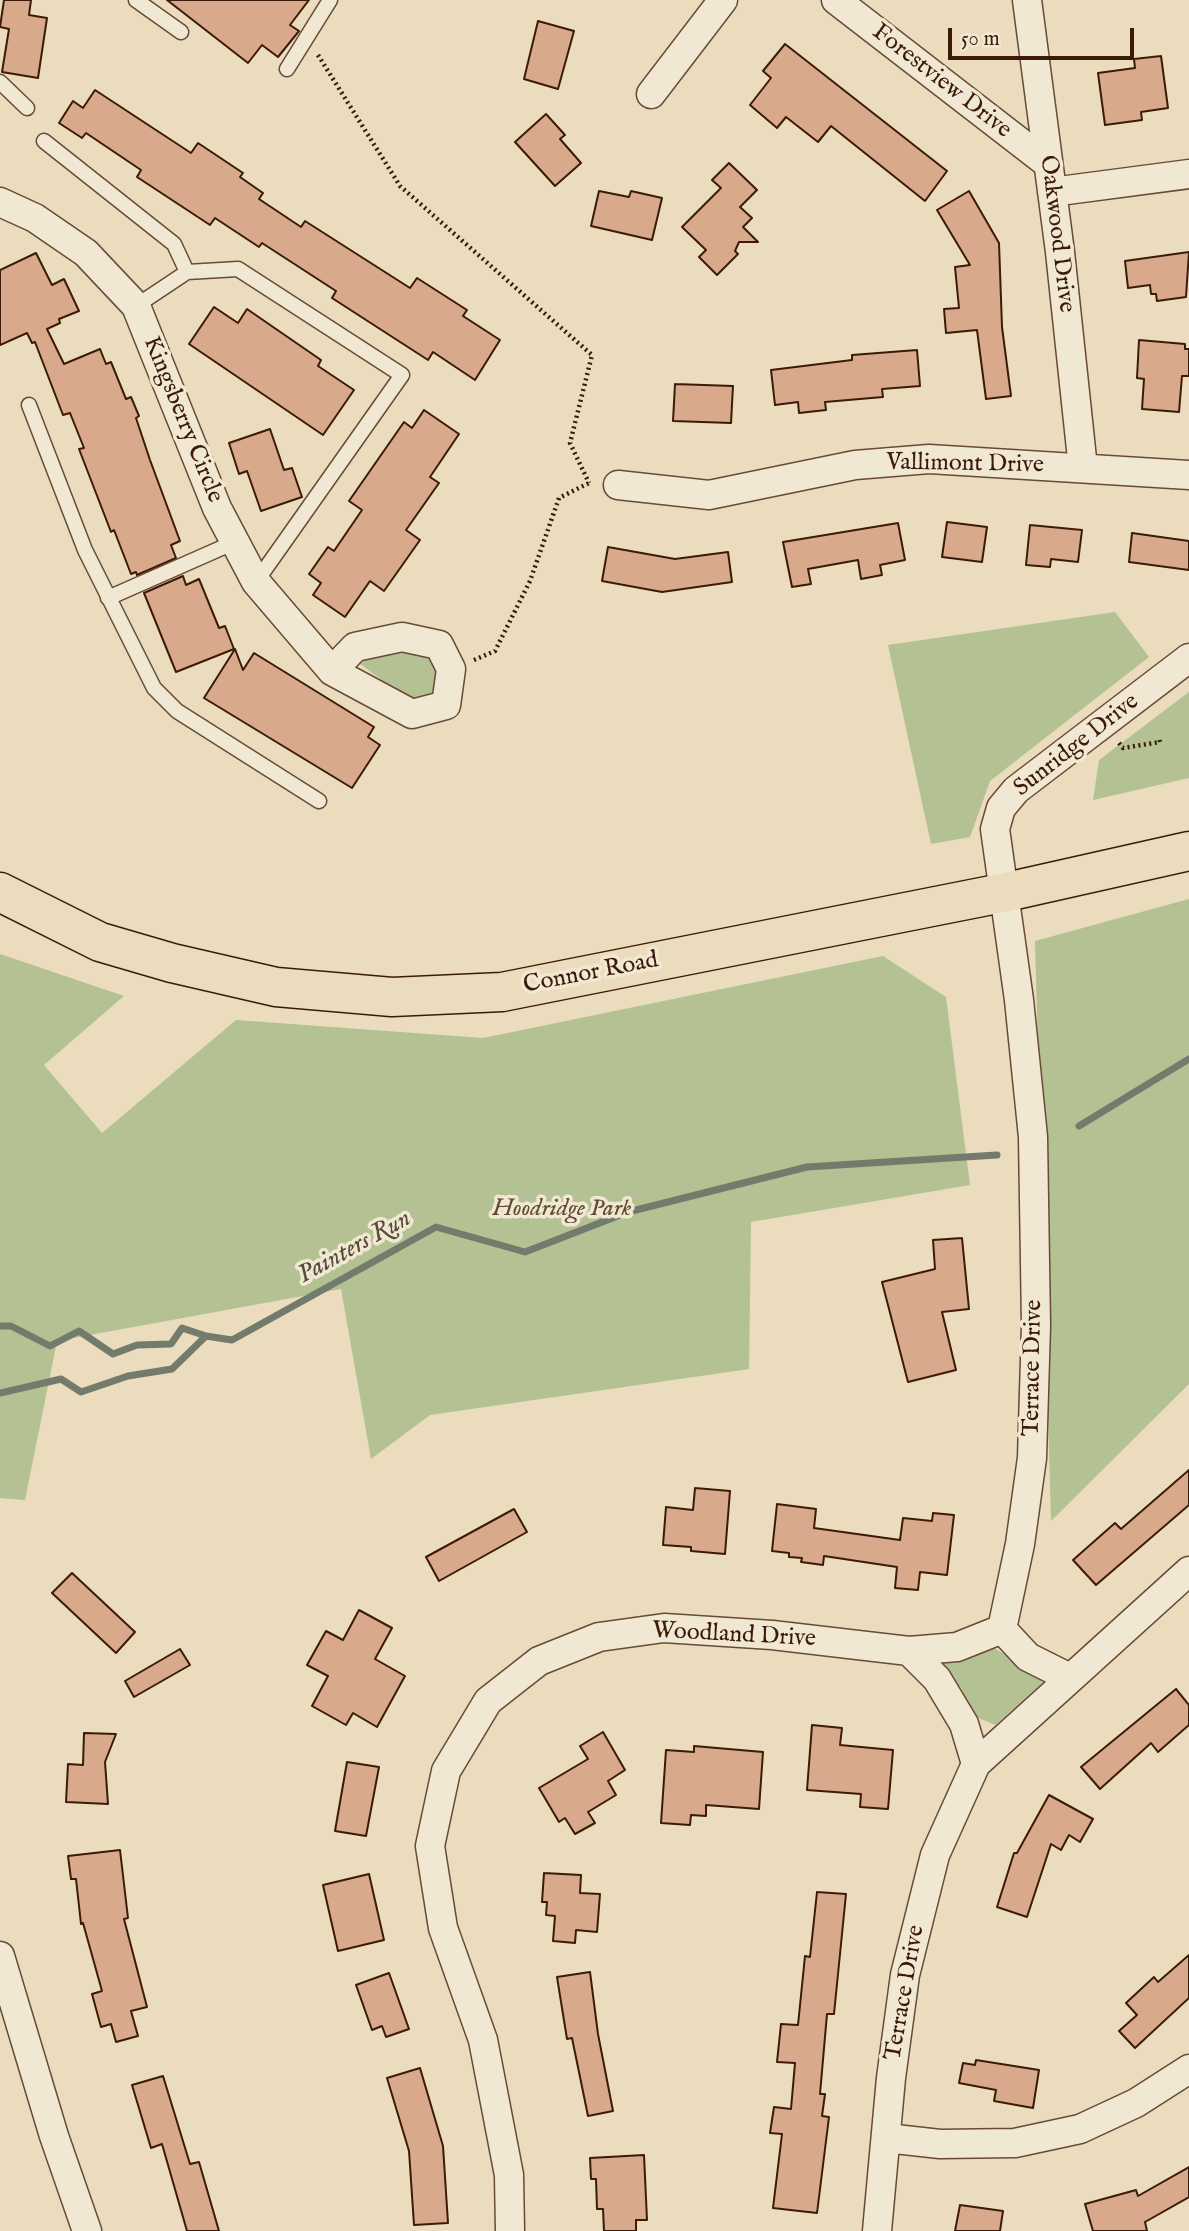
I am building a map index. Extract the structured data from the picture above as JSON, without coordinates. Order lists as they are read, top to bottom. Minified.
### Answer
{"streets":{"main road":["Connor Road"],"street":["Forestview Drive","Oakwood Drive","Kingsberry Circle","Vallimont Drive","Sunridge Drive","Terrace Drive","Woodland Drive"]},"crossings":[["Forestview Drive","Oakwood Drive"],["Oakwood Drive","Vallimont Drive"],["Sunridge Drive","Connor Road"],["Sunridge Drive","Terrace Drive"],["Connor Road","Terrace Drive"],["Terrace Drive","Woodland Drive"]],"water":["Painters Run"],"parks":["Hoodridge Park"],"scale_bar":"50 m"}
